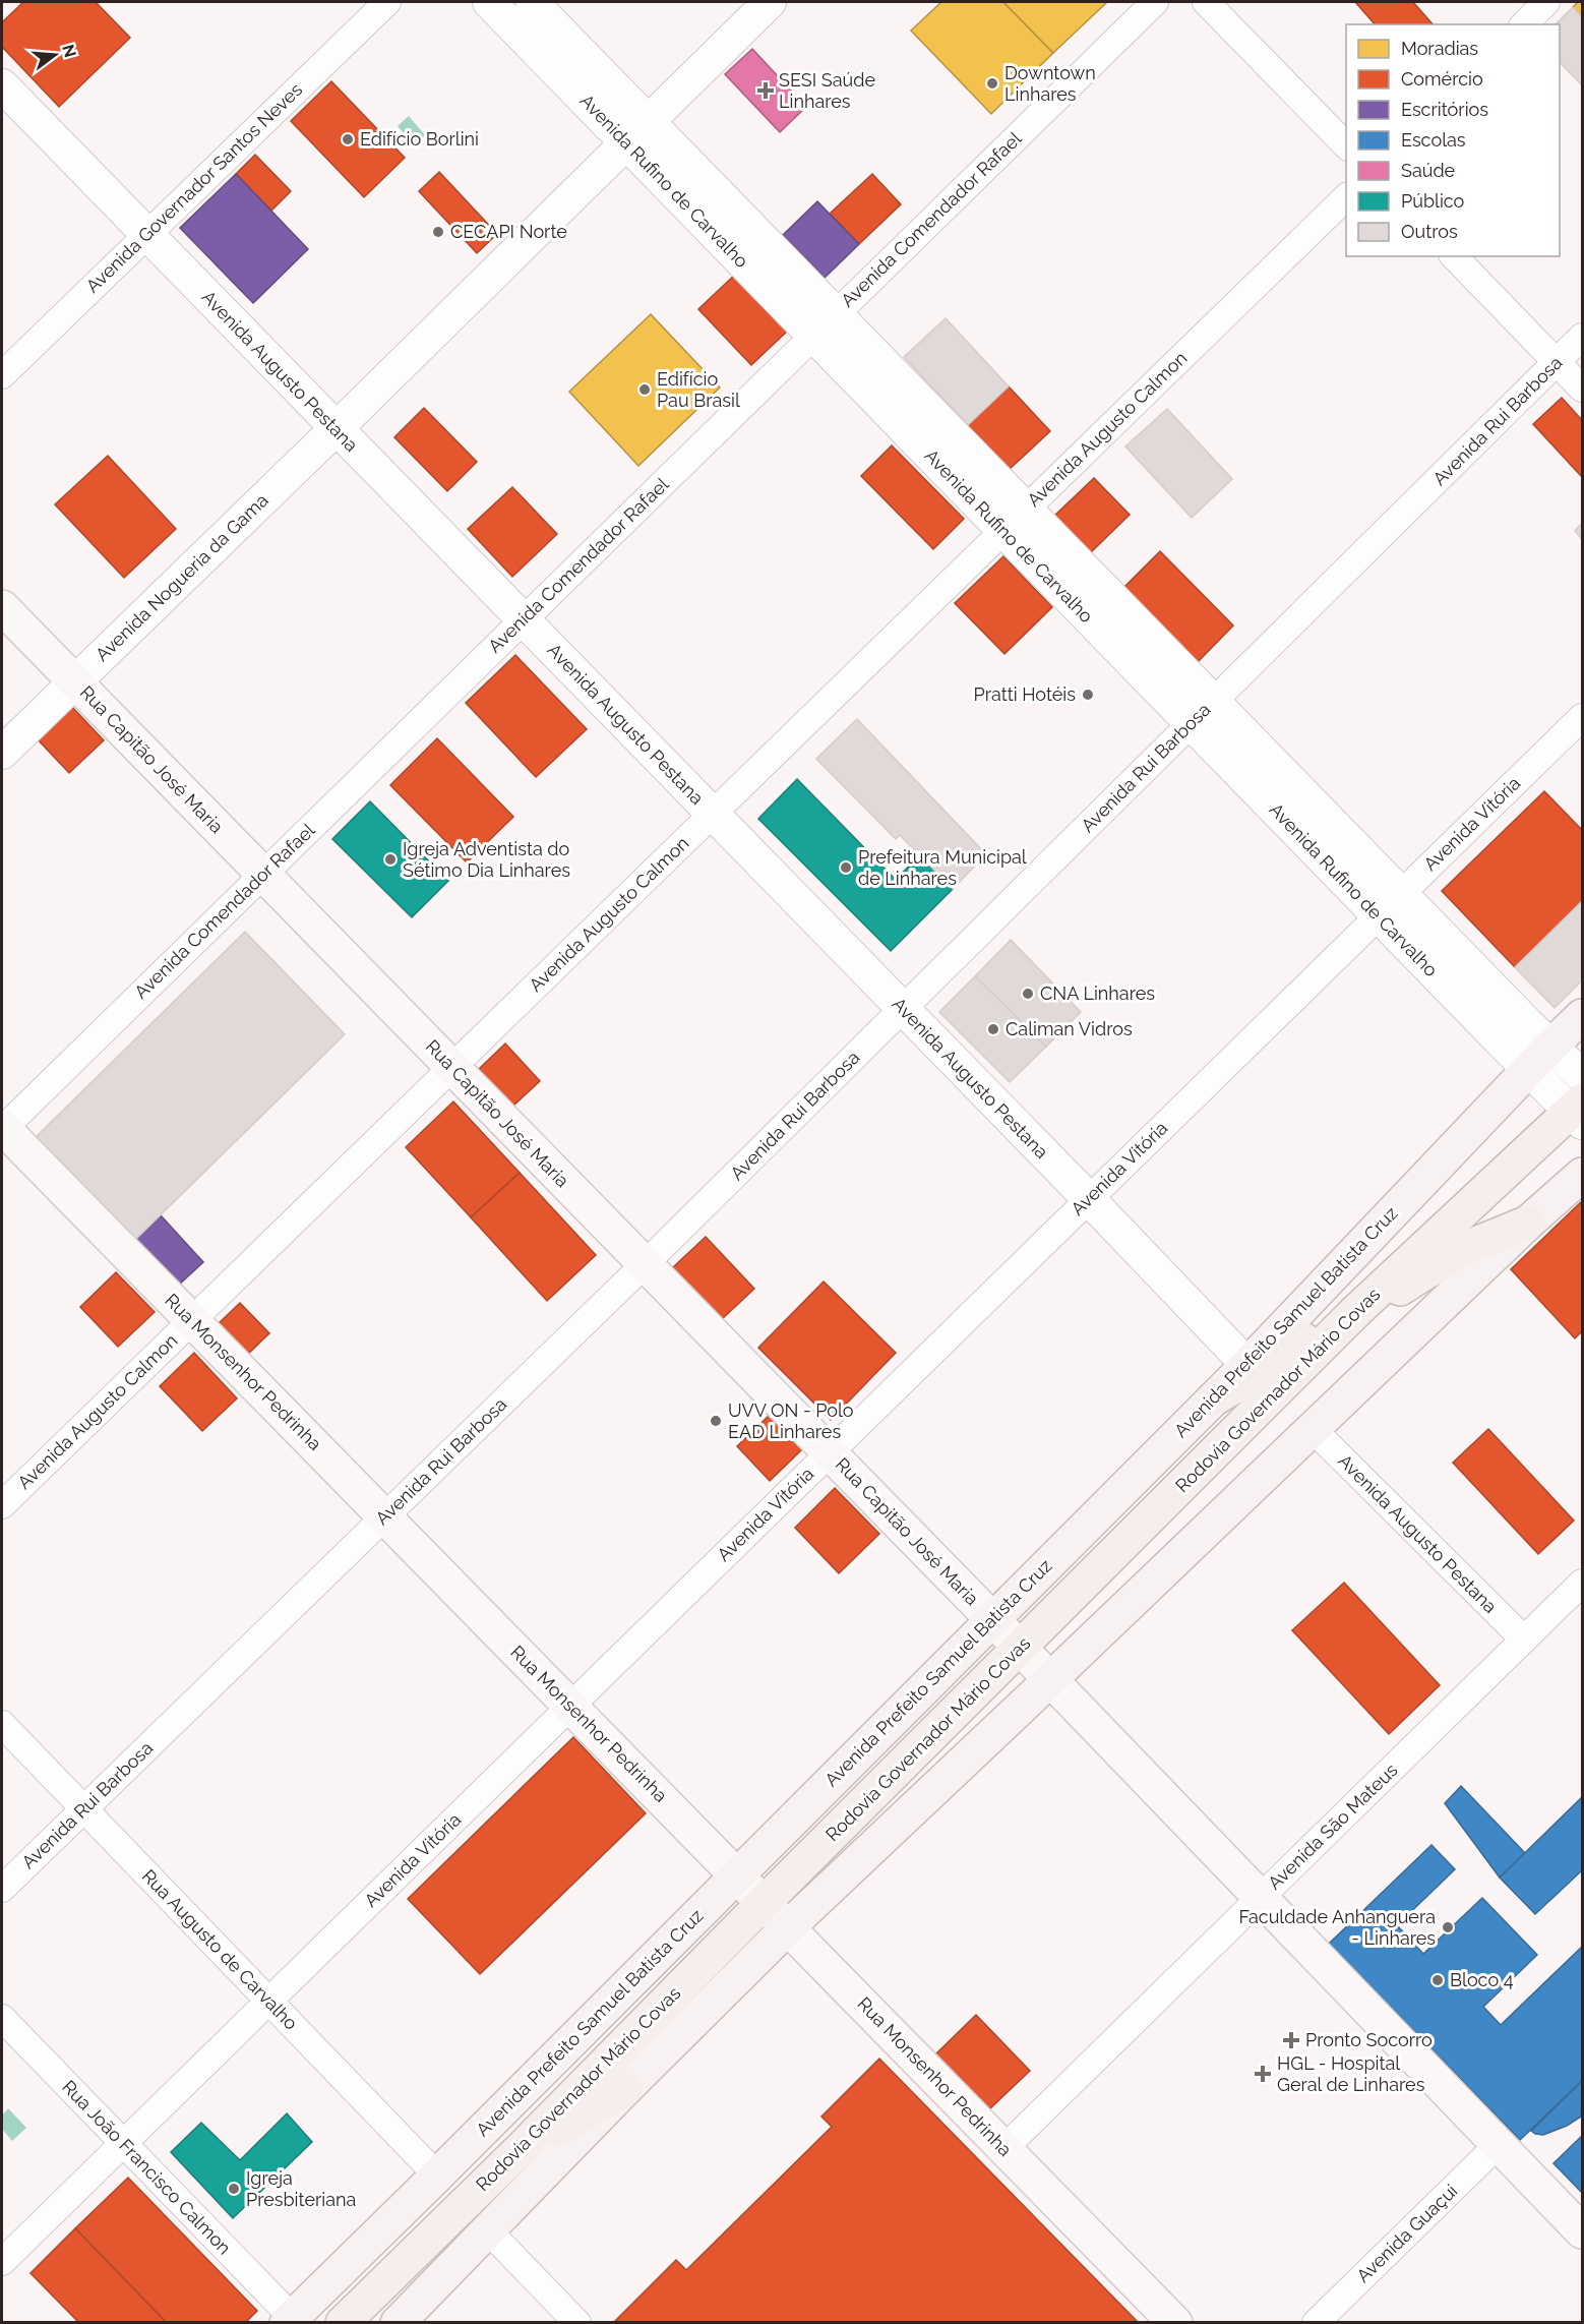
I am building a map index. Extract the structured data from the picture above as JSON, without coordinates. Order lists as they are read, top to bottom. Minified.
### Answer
{"streets":{"highway":["Rodovia Governador Mário Covas"],"main road":["Rua Capitão José Maria","Avenida Prefeito Samuel Batista Cruz","Rua Monsenhor Pedrinha"],"street":["Avenida Rufino de Carvalho","Avenida Governador Santos Neves","Avenida Comendador Rafael","Avenida Augusto Pestana","Avenida Rui Barbosa","Avenida Augusto Calmon","Avenida Nogueria da Gama","Avenida Vitória","Avenida São Mateus","Rua Augusto de Carvalho","Rua João Francisco Calmon","Avenida Guaçui"]},"crossings":[["Avenida Rufino de Carvalho","Avenida Comendador Rafael"],["Avenida Rufino de Carvalho","Avenida Rui Barbosa"],["Avenida Rufino de Carvalho","Avenida Augusto Calmon"],["Avenida Rufino de Carvalho","Avenida Nogueria da Gama"],["Avenida Rufino de Carvalho","Avenida Vitória"],["Avenida Rufino de Carvalho","Avenida Prefeito Samuel Batista Cruz"],["Avenida Rufino de Carvalho","Rodovia Governador Mário Covas"],["Avenida Governador Santos Neves","Avenida Augusto Pestana"],["Avenida Comendador Rafael","Avenida Augusto Pestana"],["Avenida Comendador Rafael","Rua Capitão José Maria"],["Avenida Comendador Rafael","Rua Monsenhor Pedrinha"],["Avenida Augusto Pestana","Avenida Rui Barbosa"],["Avenida Augusto Pestana","Avenida Augusto Calmon"],["Avenida Augusto Pestana","Avenida Nogueria da Gama"],["Avenida Augusto Pestana","Avenida Vitória"],["Avenida Augusto Pestana","Avenida Prefeito Samuel Batista Cruz"],["Avenida Augusto Pestana","Avenida São Mateus"],["Avenida Rui Barbosa","Rua Capitão José Maria"],["Avenida Rui Barbosa","Rua Monsenhor Pedrinha"],["Avenida Rui Barbosa","Rua Augusto de Carvalho"],["Avenida Augusto Calmon","Rua Capitão José Maria"],["Avenida Augusto Calmon","Rua Monsenhor Pedrinha"],["Avenida Nogueria da Gama","Rua Capitão José Maria"],["Rua Capitão José Maria","Avenida Vitória"],["Rua Capitão José Maria","Avenida Prefeito Samuel Batista Cruz"],["Rua Capitão José Maria","Rodovia Governador Mário Covas"],["Avenida Vitória","Rua Monsenhor Pedrinha"],["Avenida Vitória","Rua Augusto de Carvalho"],["Avenida Vitória","Rua João Francisco Calmon"],["Avenida Prefeito Samuel Batista Cruz","Rua Monsenhor Pedrinha"],["Avenida Prefeito Samuel Batista Cruz","Rua Augusto de Carvalho"],["Avenida Prefeito Samuel Batista Cruz","Rua João Francisco Calmon"],["Rua Monsenhor Pedrinha","Rodovia Governador Mário Covas"],["Rua Monsenhor Pedrinha","Avenida São Mateus"]],"places":{"other":["Downtown Linhares","Edifício Borlini","CECAPI Norte","Edifício Pau Brasil","Pratti Hotéis","Igreja Adventista do Sétimo Dia Linhares","Prefeitura Municipal de Linhares","CNA Linhares","Caliman Vidros","UVV ON - Polo EAD Linhares","Faculdade Anhanguera - Linhares","Bloco 4","Igreja Presbiteriana"],"health":["SESI Saúde Linhares","Pronto Socorro","HGL - Hospital Geral de Linhares"]},"legend":["Moradias","Comércio","Escritórios","Escolas","Saúde","Público","Outros"],"north":"right"}
